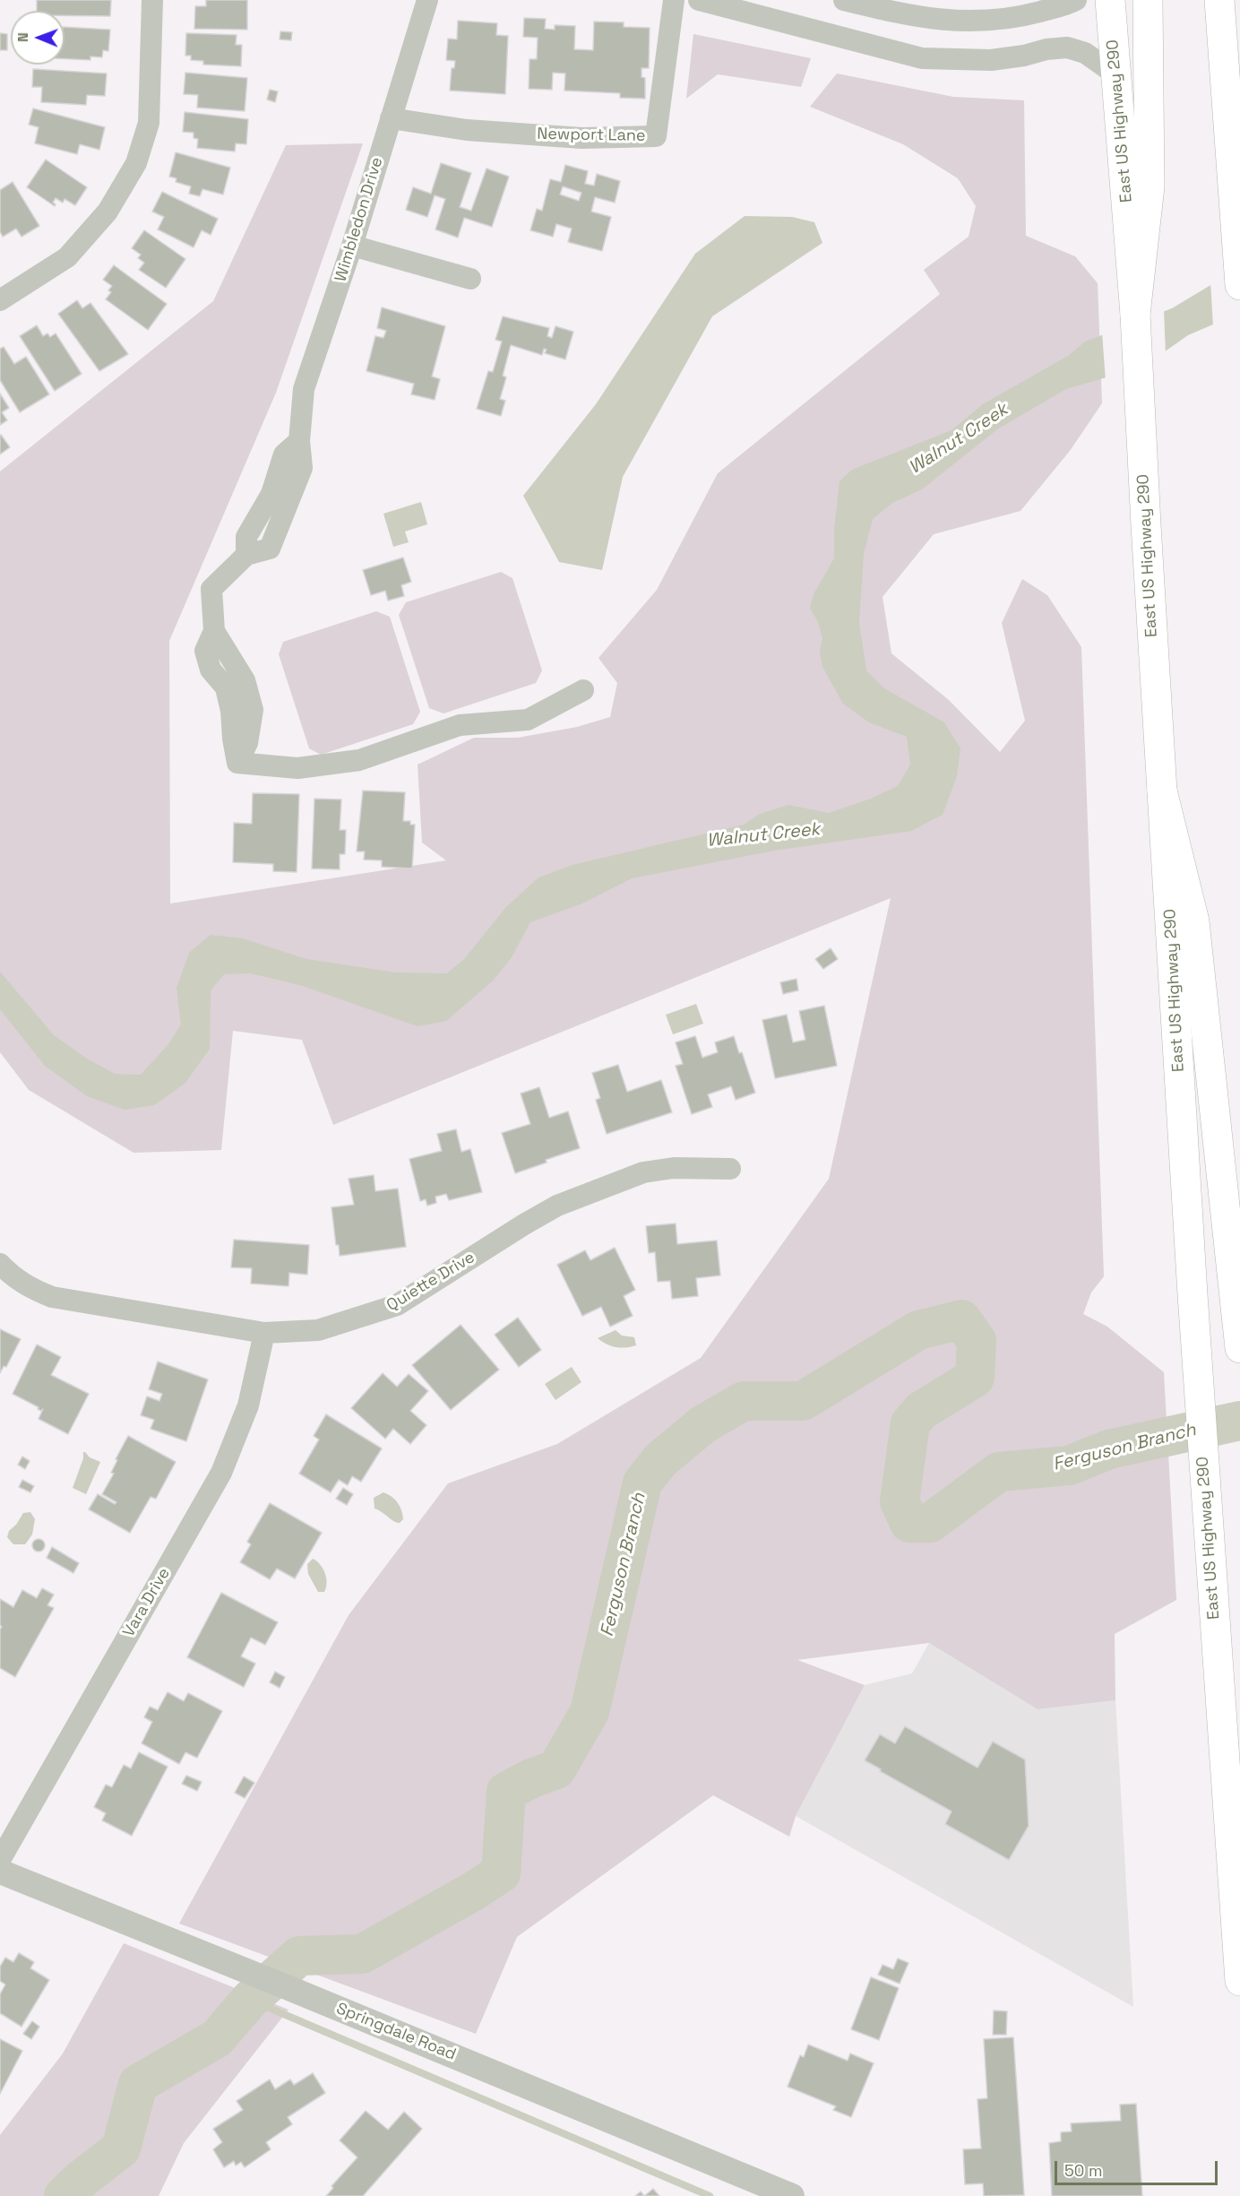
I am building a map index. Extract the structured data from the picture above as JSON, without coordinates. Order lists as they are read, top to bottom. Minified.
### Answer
{"streets":{"main road":["East US Highway 290"],"street":["Newport Lane","Wimbledon Drive","Quiette Drive","Vara Drive","Springdale Road"]},"crossings":[["Newport Lane","Wimbledon Drive"],["Quiette Drive","Vara Drive"]],"water":["Walnut Creek","Ferguson Branch"],"scale_bar":"50 m","north":"left"}
